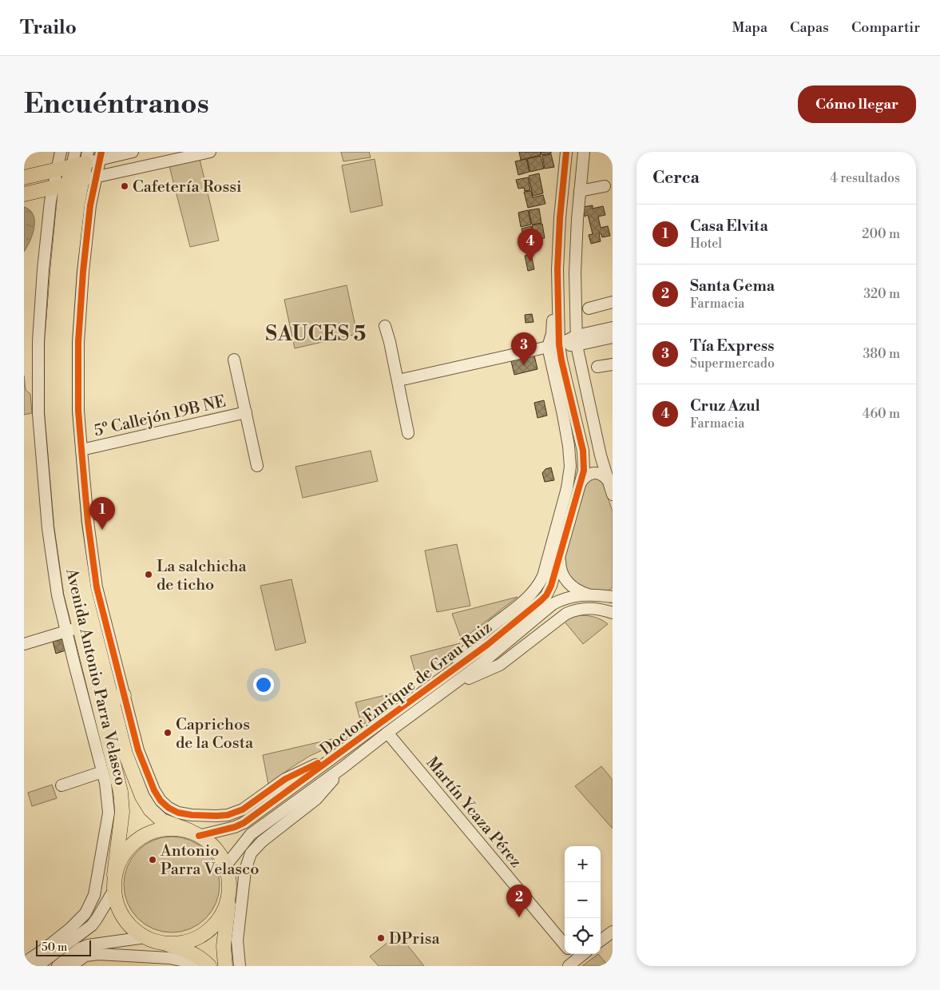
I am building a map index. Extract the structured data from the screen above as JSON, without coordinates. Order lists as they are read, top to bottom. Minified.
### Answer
{"streets":{"main road":["Avenida Antonio Parra Velasco"],"street":["5º Callejón 19B NE","Doctor Enrique de Grau Ruiz","Martín Ycaza Pérez"]},"crossings":[["5º Callejón 19B NE","Avenida Antonio Parra Velasco"],["Avenida Antonio Parra Velasco","Doctor Enrique de Grau Ruiz"],["Doctor Enrique de Grau Ruiz","Martín Ycaza Pérez"]],"districts":["SAUCES 5"],"places":["Cafetería Rossi","La salchicha de ticho","Caprichos de la Costa","Antonio Parra Velasco","DPrisa"],"scale_bar":"50 m","page":{"header":"Trailo","nav":["Mapa","Capas","Compartir"],"buttons":"Cómo llegar","title":"Encuéntranos","heading":["Cerca","4 resultados"],"list":[{"mark":"1","name":"Casa Elvita","note":"Hotel","value":"200 m"},{"mark":"2","name":"Santa Gema","note":"Farmacia","value":"320 m"},{"mark":"3","name":"Tía Express","note":"Supermercado","value":"380 m"},{"mark":"4","name":"Cruz Azul","note":"Farmacia","value":"460 m"}],"pins":["4","3","1","2"],"map_buttons":["+","−"],"scale":"50 m"}}
